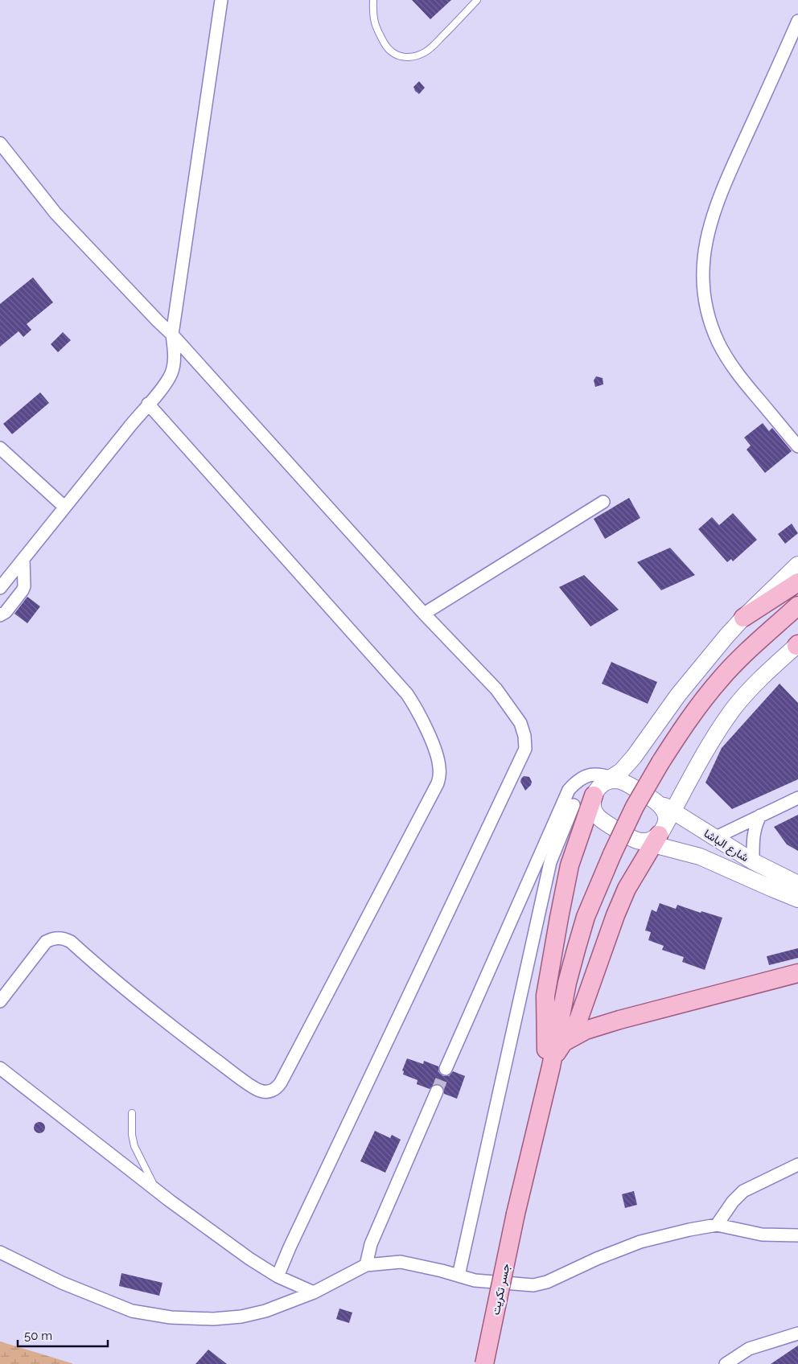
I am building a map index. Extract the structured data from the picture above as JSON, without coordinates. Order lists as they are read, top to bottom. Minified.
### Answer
{"streets":{"main road":["جسر تكريت"],"street":["شارع الباشا"]},"scale_bar":"50 m"}
